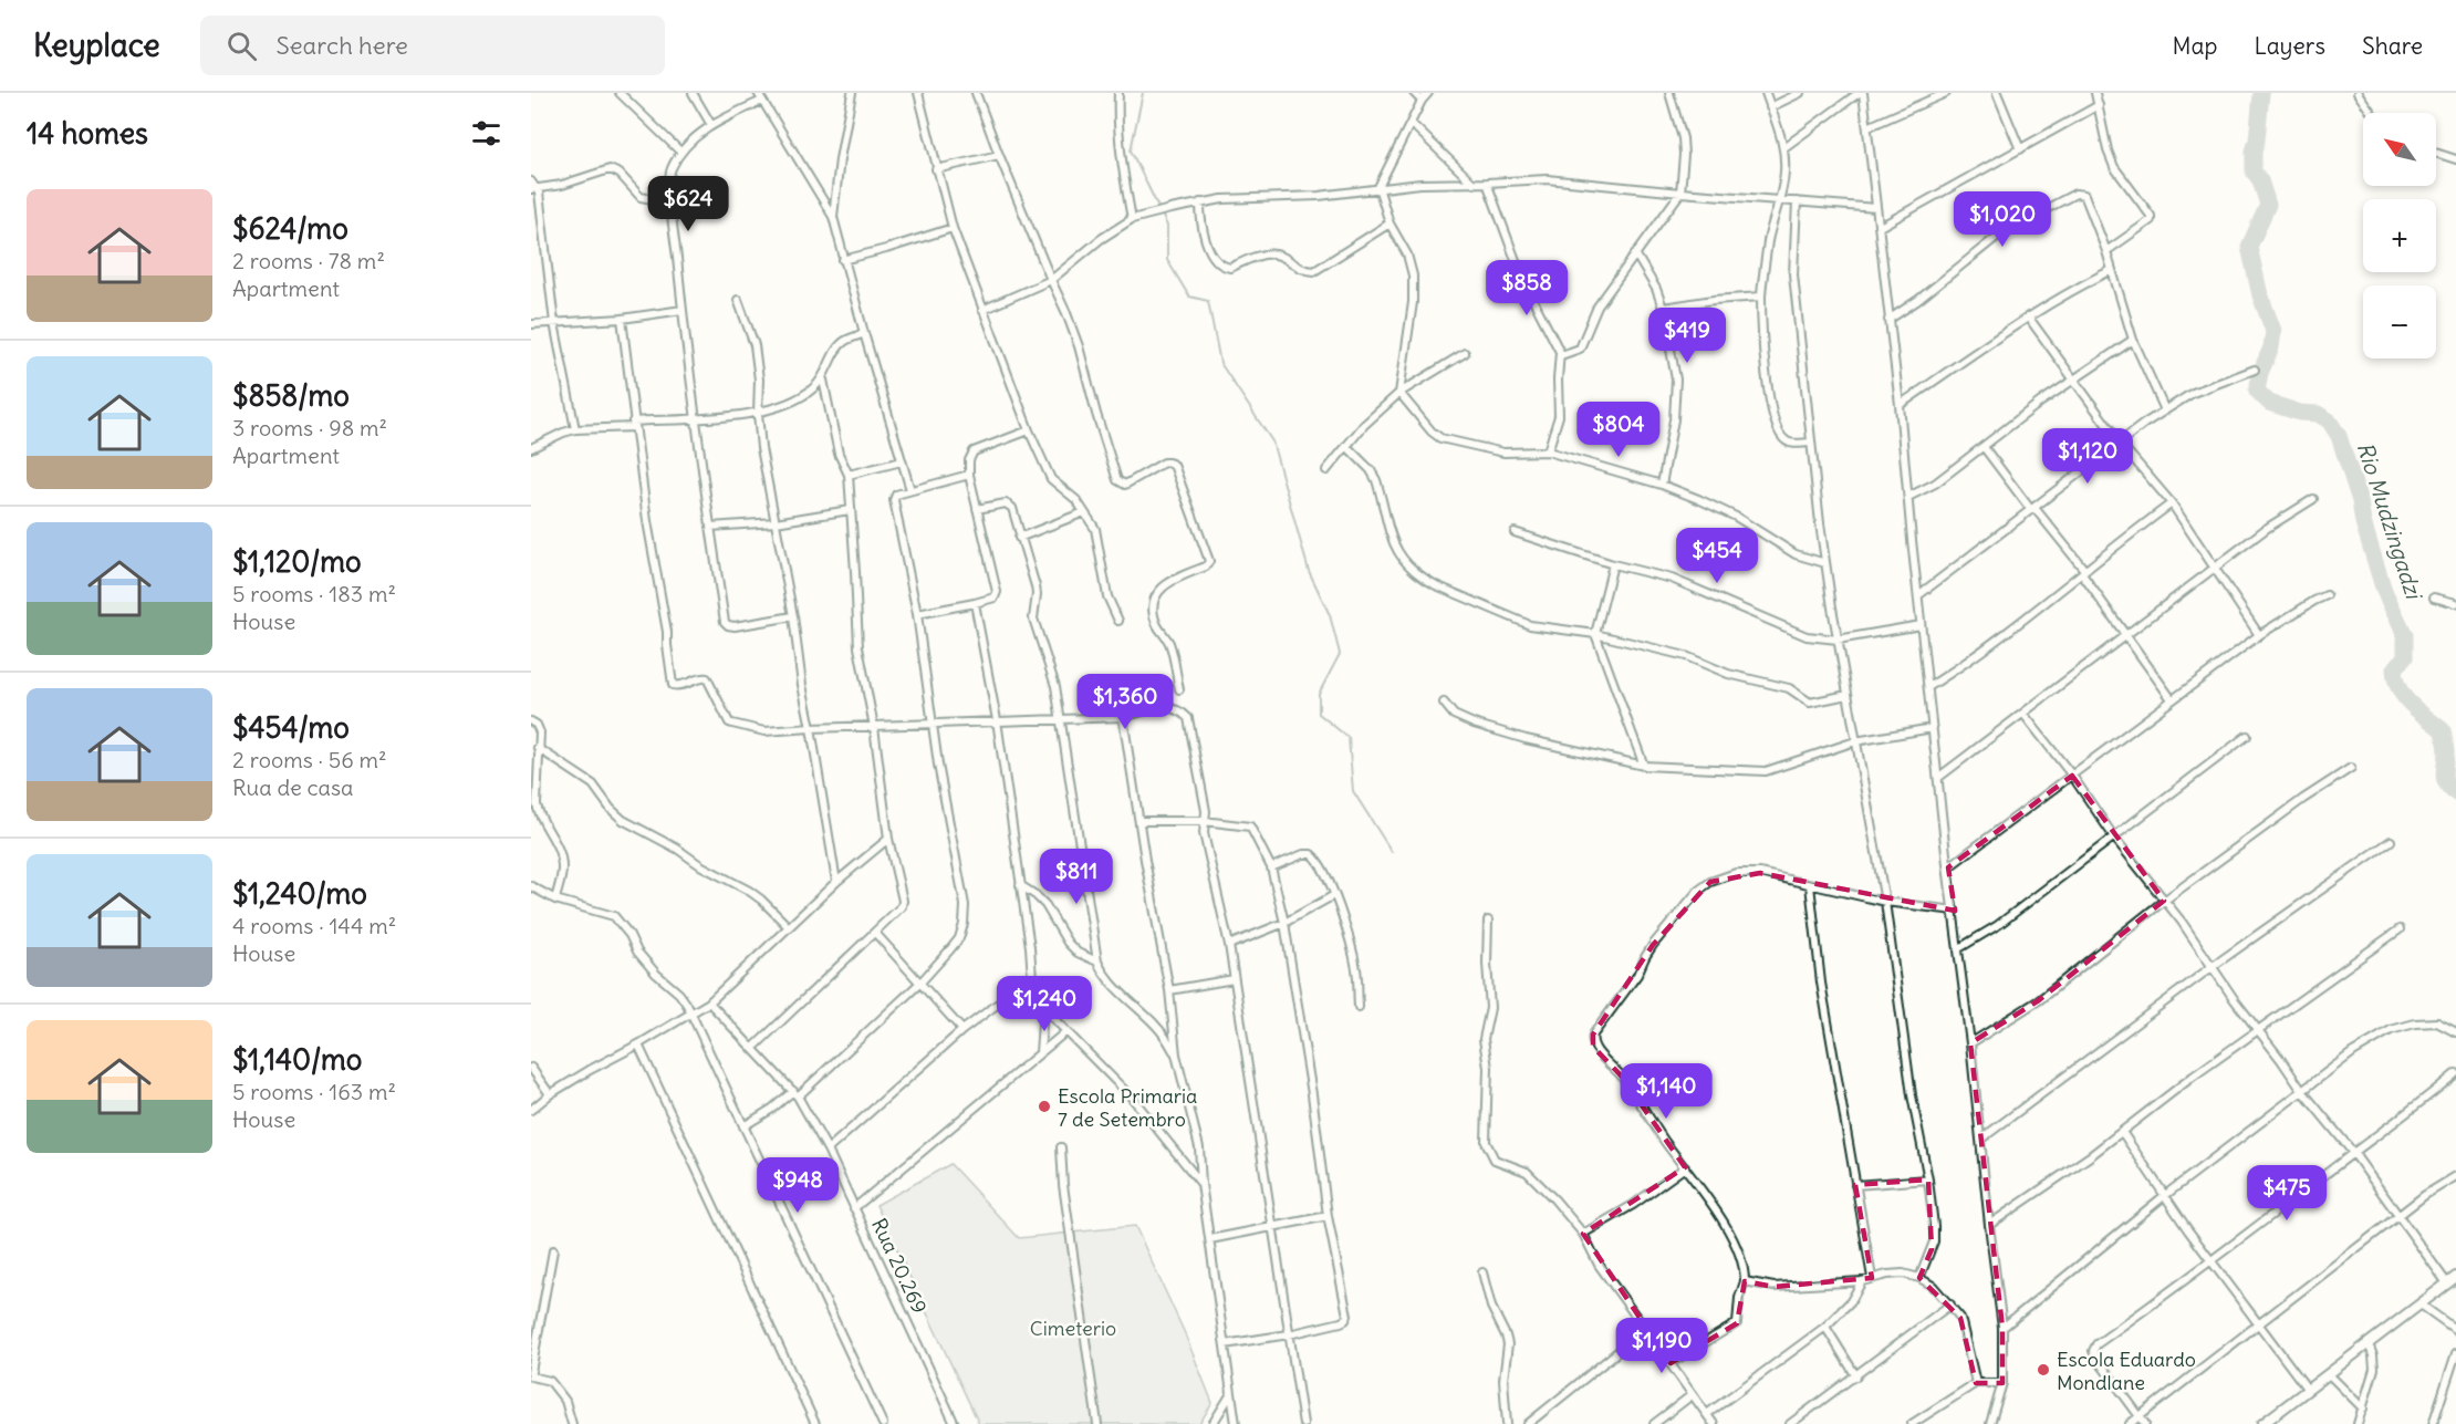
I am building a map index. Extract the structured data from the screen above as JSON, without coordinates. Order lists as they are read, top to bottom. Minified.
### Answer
{"streets":{"street":["Rua 20.269"]},"water":["Rio Mudzingadzi"],"parks":["Cimeterio"],"places":["Escola Primaria 7 de Setembro","Escola Eduardo Mondlane"],"north":"top left","page":{"header":"Keyplace","search":"Search here","nav":["Map","Layers","Share"],"heading":"14 homes","map_buttons":["+","−"],"list":[{"name":"$624/mo","note":"2 rooms · 78 m² · Apartment"},{"name":"$858/mo","note":"3 rooms · 98 m² · Apartment"},{"name":"$1,120/mo","note":"5 rooms · 183 m² · House"},{"name":"$454/mo","note":"2 rooms · 56 m² · Rua de casa"},{"name":"$1,240/mo","note":"4 rooms · 144 m² · House"},{"name":"$1,140/mo","note":"5 rooms · 163 m² · House"}],"price":["$624","$1,020","$858","$419","$804","$1,120","$454","$1,360","$811","$1,240","$1,140","$948","$475","$1,190"]}}
